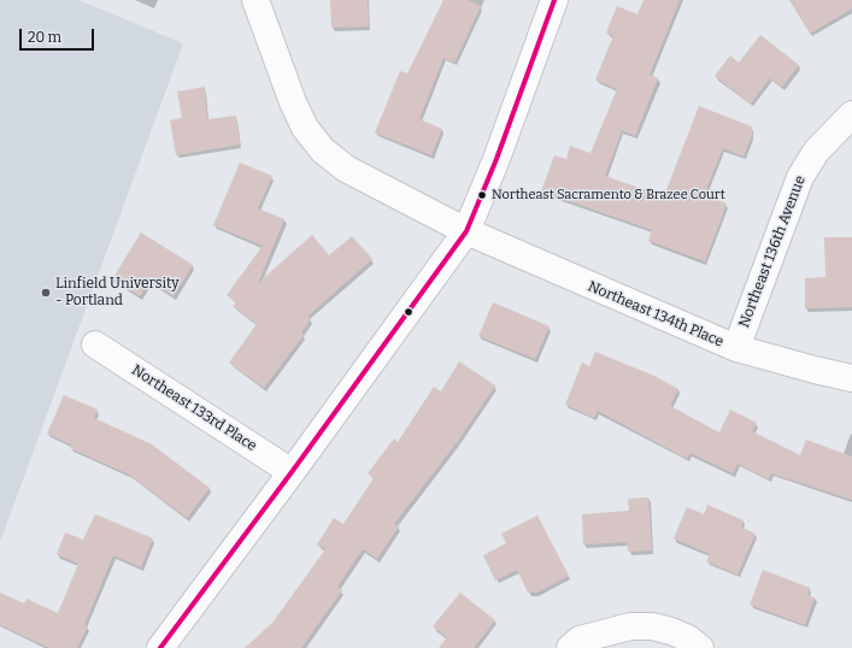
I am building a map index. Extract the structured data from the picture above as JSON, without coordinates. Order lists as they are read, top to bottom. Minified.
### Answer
{"streets":{"street":["Northeast 136th Avenue","Northeast 134th Place","Northeast 133rd Place"]},"crossings":[["Northeast 136th Avenue","Northeast 134th Place"]],"places":["Northeast Sacramento & Brazee Court","Linfield University - Portland"],"scale_bar":"20 m"}
